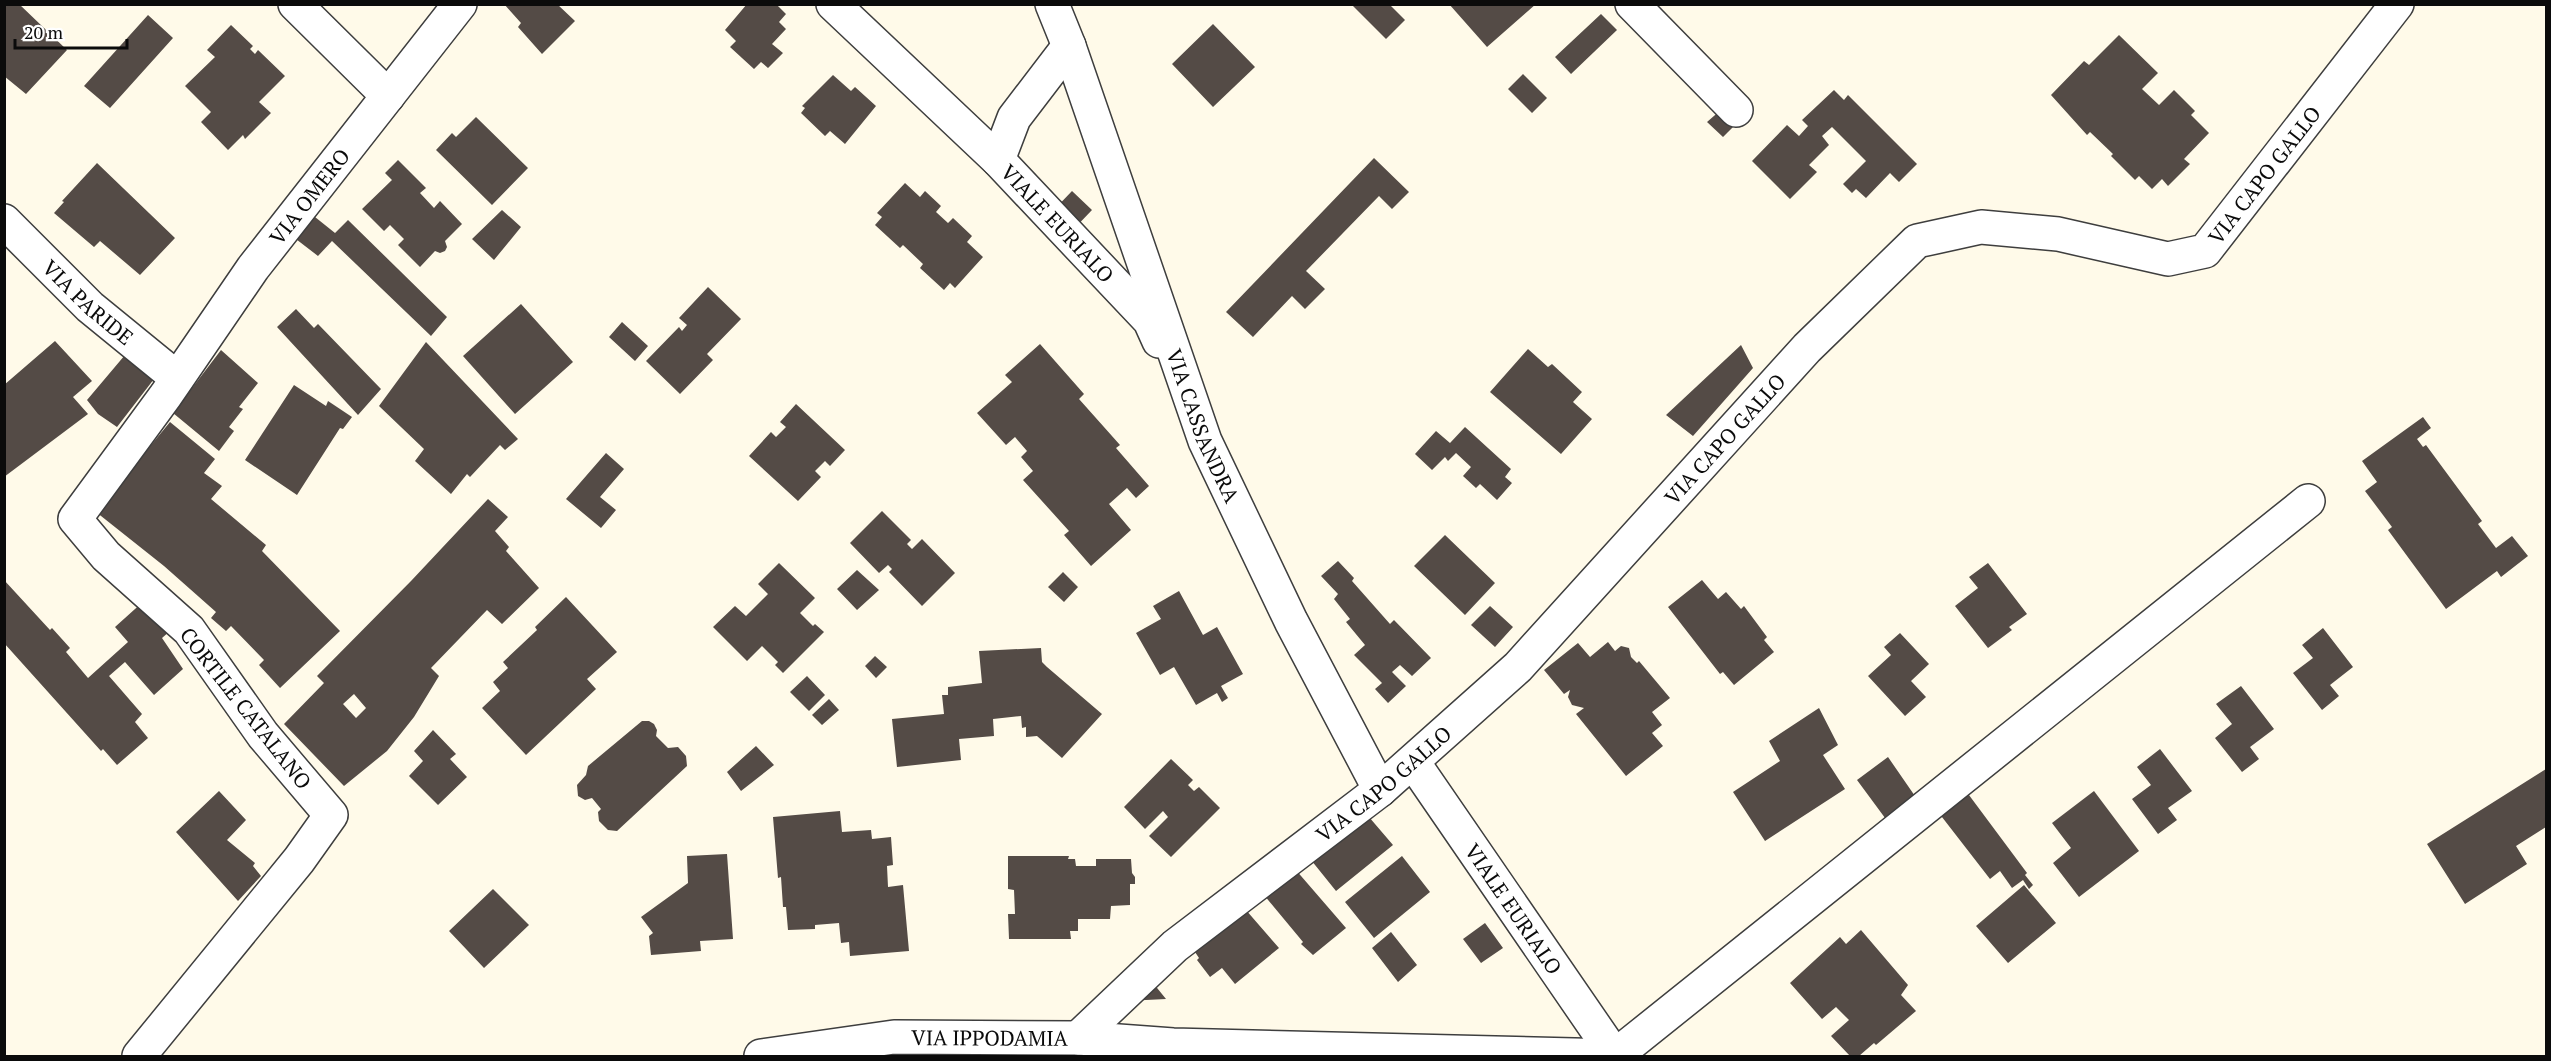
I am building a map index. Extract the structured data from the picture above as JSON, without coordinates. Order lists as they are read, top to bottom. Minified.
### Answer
{"streets":{"street":["VIA CAPO GALLO","VIA OMERO","VIALE EURIALO","VIA PARIDE","VIA CASSANDRA","CORTILE CATALANO","VIA IPPODAMIA"]},"crossings":[["VIA CAPO GALLO","VIALE EURIALO"],["VIA CAPO GALLO","VIA CASSANDRA"],["VIA CAPO GALLO","VIA IPPODAMIA"],["VIA OMERO","VIA PARIDE"],["VIA OMERO","CORTILE CATALANO"],["VIALE EURIALO","VIA CASSANDRA"],["VIALE EURIALO","VIA IPPODAMIA"],["VIA PARIDE","CORTILE CATALANO"]],"scale_bar":"20 m"}
